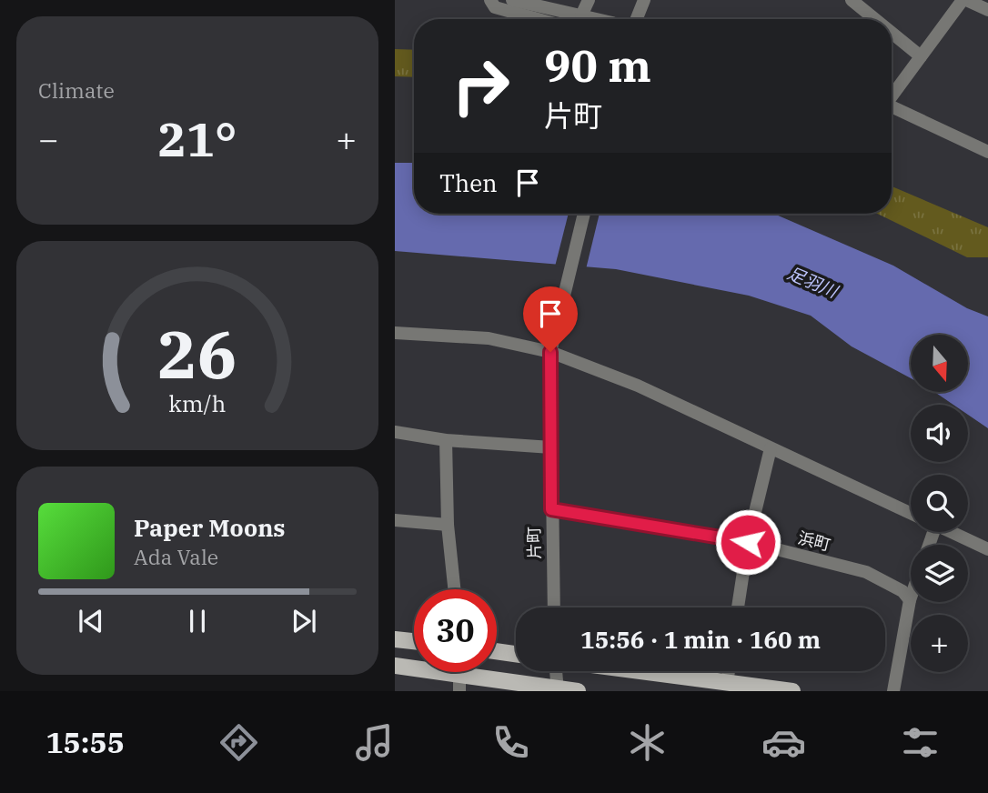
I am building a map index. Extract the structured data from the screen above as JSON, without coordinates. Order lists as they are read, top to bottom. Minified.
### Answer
{"streets":{"street":["浜町","片町"]},"crossings":[["浜町","片町"]],"water":["足羽川"],"north":"bottom","page":{"tile":"Climate","turn":["90 m","片町"],"heat":["−","21°","+"],"then":"Then","map_buttons":"+","song":["Paper Moons","Ada Vale"],"limit":"30","trip":"15:56 · 1 min · 160 m","tabs":"15:55","gauge":["26","km/h"]}}
